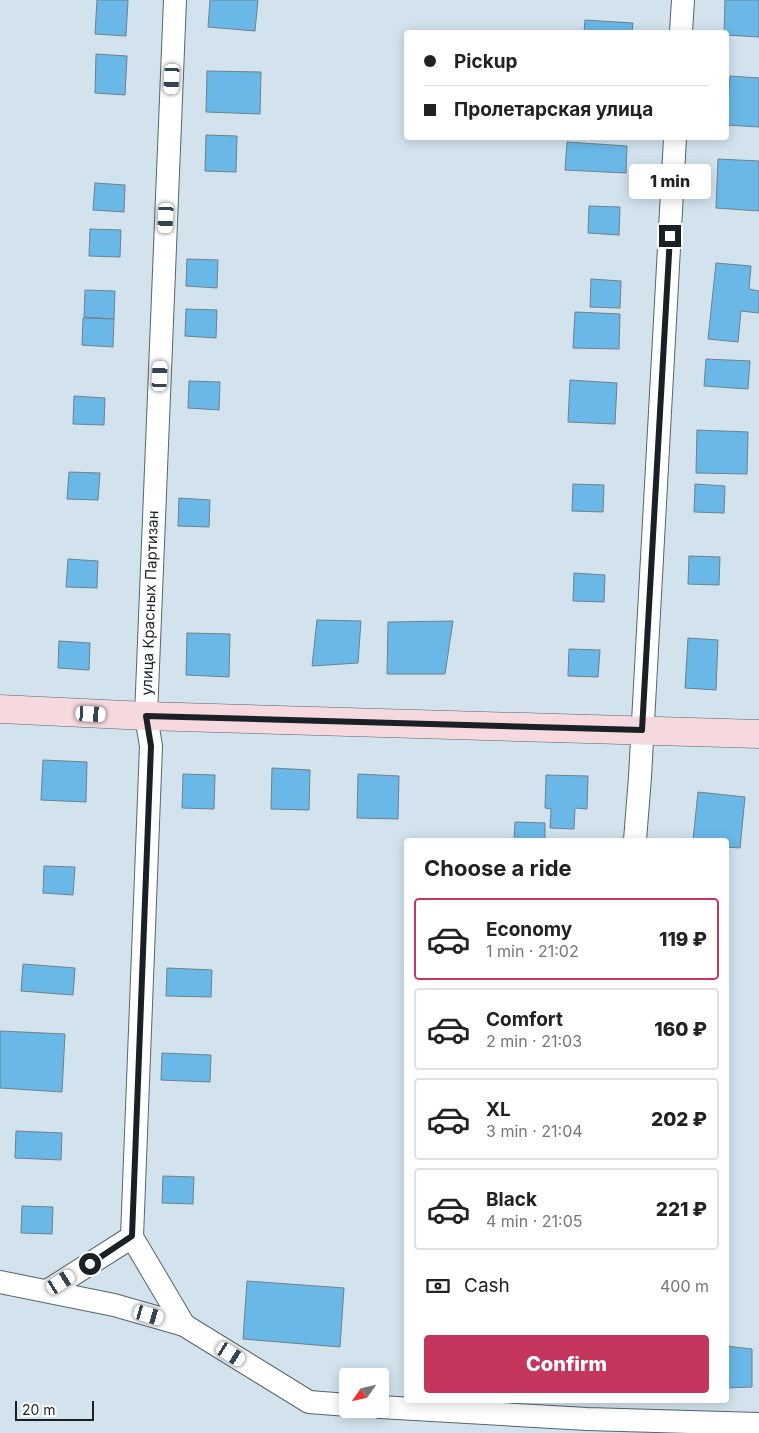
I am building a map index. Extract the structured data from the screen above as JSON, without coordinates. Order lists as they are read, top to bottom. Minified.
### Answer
{"streets":{"street":["улица Красных Партизан"]},"scale_bar":"20 m","north":"bottom left","page":{"banner":["Pickup","Пролетарская улица"],"bubble":"1 min","heading":"Choose a ride","list":[{"name":"Economy","note":"1 min · 21:02","value":"119 ₽"},{"name":"Comfort","note":"2 min · 21:03","value":"160 ₽"},{"name":"XL","note":"3 min · 21:04","value":"202 ₽"},{"name":"Black","note":"4 min · 21:05","value":"221 ₽"}],"pay":["Cash","400 m"],"buttons":"Confirm","scale":"20 m"}}
